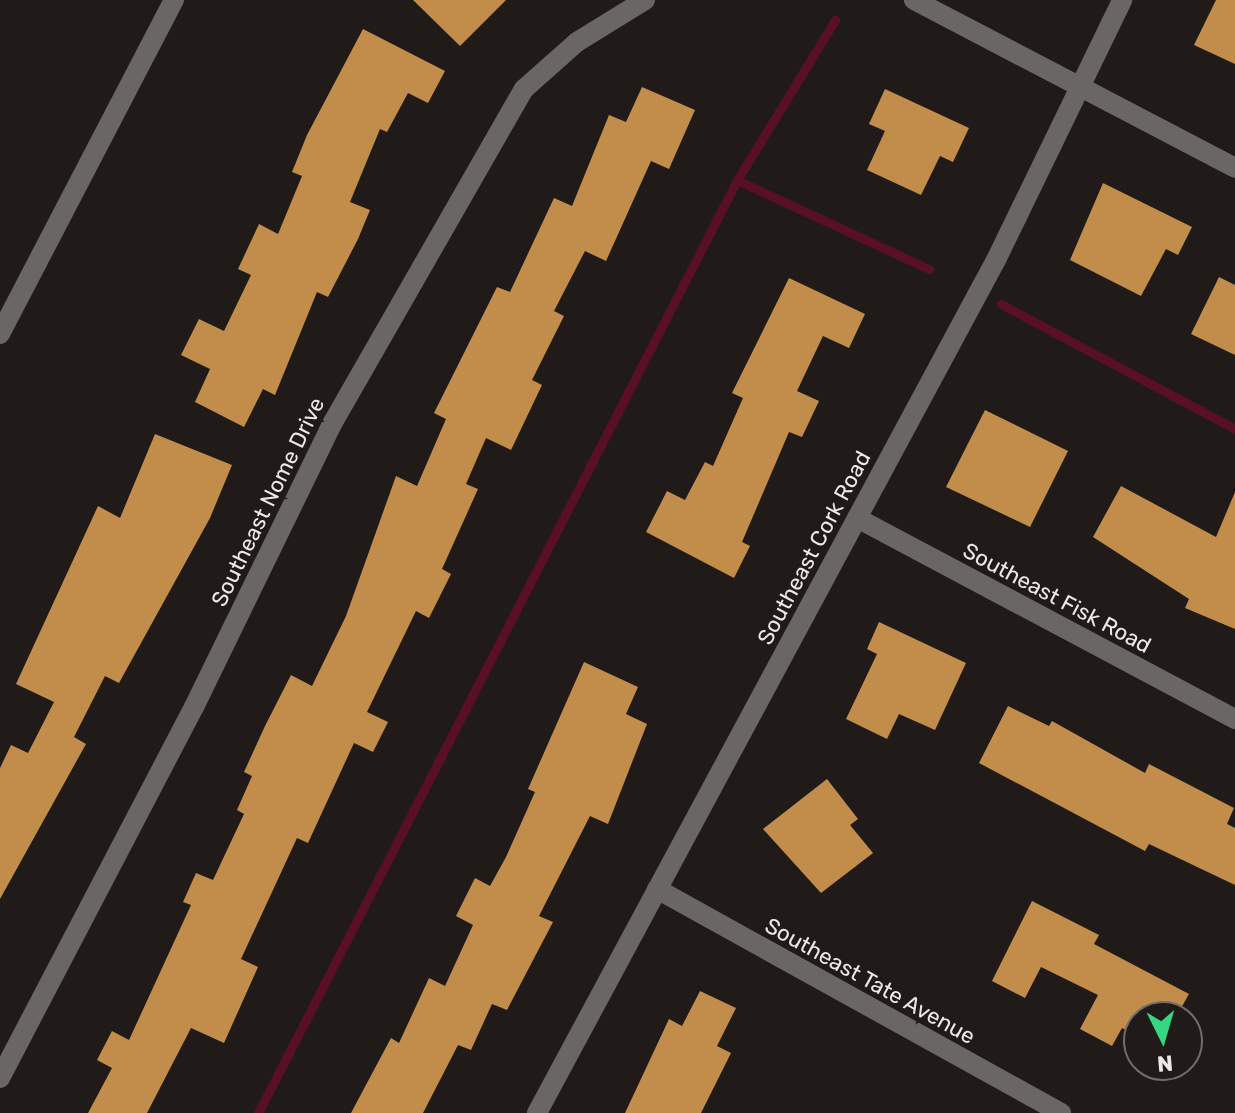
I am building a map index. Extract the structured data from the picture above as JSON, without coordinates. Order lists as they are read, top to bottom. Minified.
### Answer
{"streets":{"street":["Southeast Nome Drive","Southeast Cork Road","Southeast Fisk Road","Southeast Tate Avenue"]},"crossings":[["Southeast Cork Road","Southeast Fisk Road"],["Southeast Cork Road","Southeast Tate Avenue"]],"north":"bottom"}
